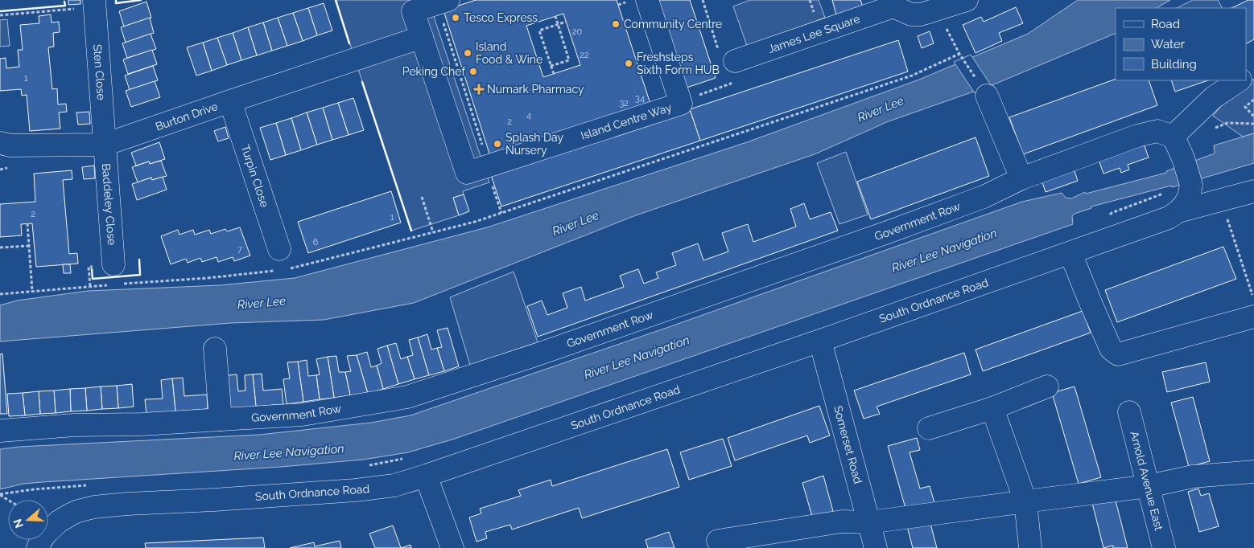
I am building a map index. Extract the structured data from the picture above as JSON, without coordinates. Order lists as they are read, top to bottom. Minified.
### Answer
{"streets":{"street":["James Lee Square","Sten Close","Burton Drive","Island Centre Way","Turpin Close","Baddeley Close","Government Row","South Ordnance Road","Somerset Road","Arnold Avenue East"]},"crossings":[["Sten Close","Burton Drive"],["Sten Close","Baddeley Close"],["Burton Drive","Turpin Close"],["Burton Drive","Baddeley Close"],["South Ordnance Road","Somerset Road"]],"water":["River Lee","River Lee Navigation"],"places":{"other":["Tesco Express","Community Centre","Island Food & Wine","Freshsteps Sixth Form HUB","Peking Chef","Splash Day Nursery"],"health":["Numark Pharmacy"]},"house_numbers":["20","22","1","34","32","4","2","2","1","6","7"],"legend":["Road","Water","Building"],"north":"left"}
